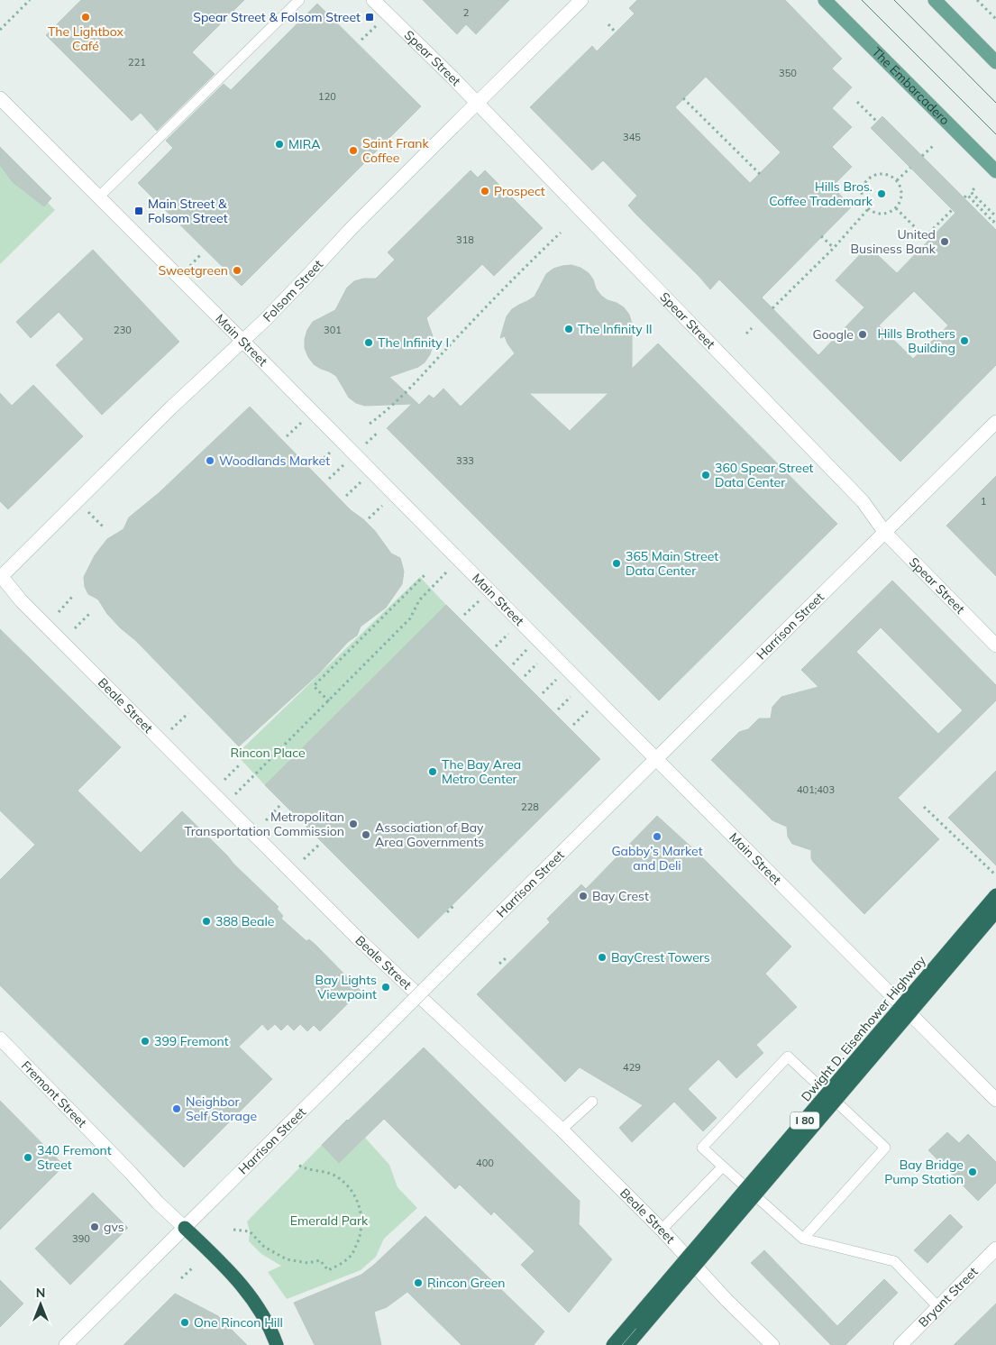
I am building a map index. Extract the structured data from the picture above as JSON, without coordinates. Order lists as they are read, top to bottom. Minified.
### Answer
{"streets":{"highway":["Dwight D. Eisenhower Highway","I 80"],"main road":["The Embarcadero"],"street":["Spear Street","Folsom Street","Main Street","Harrison Street","Beale Street","Fremont Street","Bryant Street"]},"crossings":[["Spear Street","Folsom Street"],["Spear Street","Harrison Street"],["Folsom Street","Main Street"],["Folsom Street","Beale Street"],["Main Street","Harrison Street"],["Harrison Street","Fremont Street"]],"parks":["Rincon Place","Emerald Park"],"places":{"other":["The Lightbox Café","MIRA","Saint Frank Coffee","Prospect","Hills Bros. Coffee Trademark","United Business Bank","Sweetgreen","The Infinity II","Google","Hills Brothers Building","The Infinity I","Woodlands Market","360 Spear Street Data Center","365 Main Street Data Center","The Bay Area Metro Center","Metropolitan Transportation Commission","Association of Bay Area Governments","Gabby’s Market and Deli","Bay Crest","388 Beale","BayCrest Towers","Bay Lights Viewpoint","399 Fremont","Neighbor Self Storage","340 Fremont Street","Bay Bridge Pump Station","gvs","Rincon Green","One Rincon Hill"],"transit":["Spear Street & Folsom Street","Main Street & Folsom Street"]},"house_numbers":["2","221","350","120","345","318","230","301","333","1","401;403","228","429","400","390"],"north":"top"}
